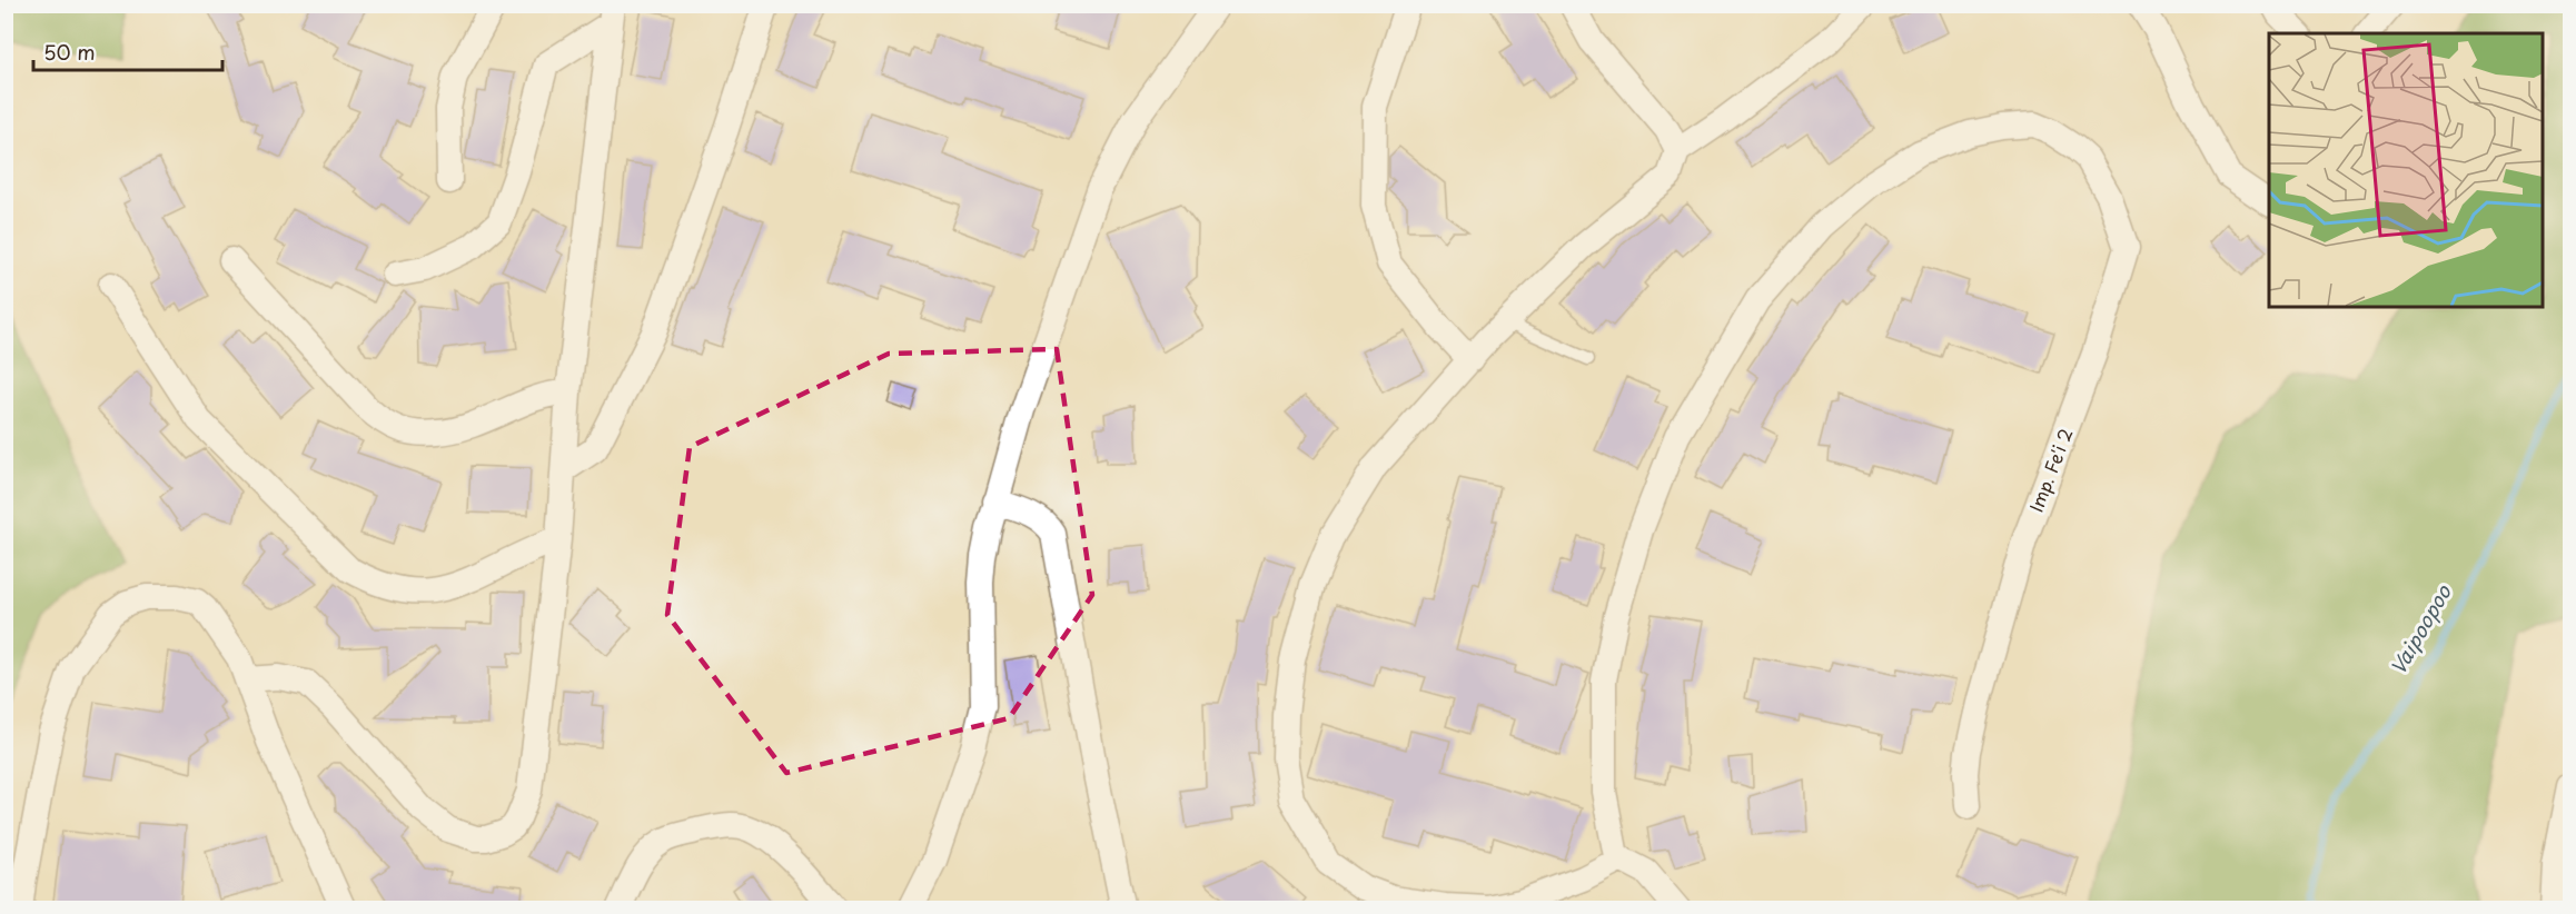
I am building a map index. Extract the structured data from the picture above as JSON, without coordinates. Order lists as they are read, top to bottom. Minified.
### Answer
{"streets":{"street":["Imp. Fe'i 2"]},"water":["Vaipoopoo"],"scale_bar":"50 m"}
